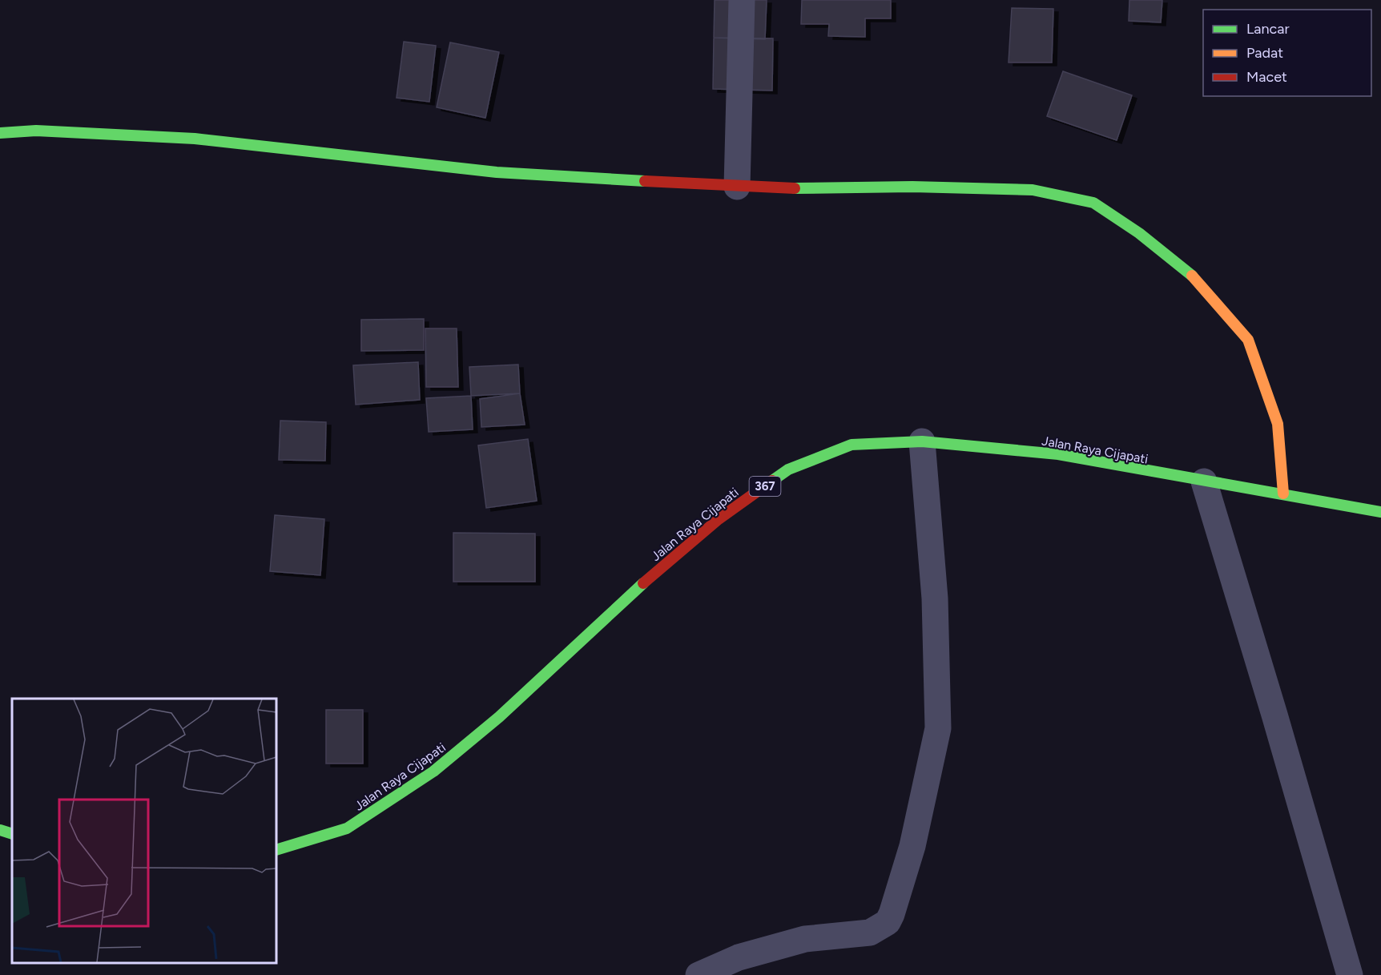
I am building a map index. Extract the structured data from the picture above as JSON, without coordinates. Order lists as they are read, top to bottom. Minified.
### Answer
{"streets":{"street":["Jalan Raya Cijapati","367"]},"legend":["Lancar","Padat","Macet"]}
